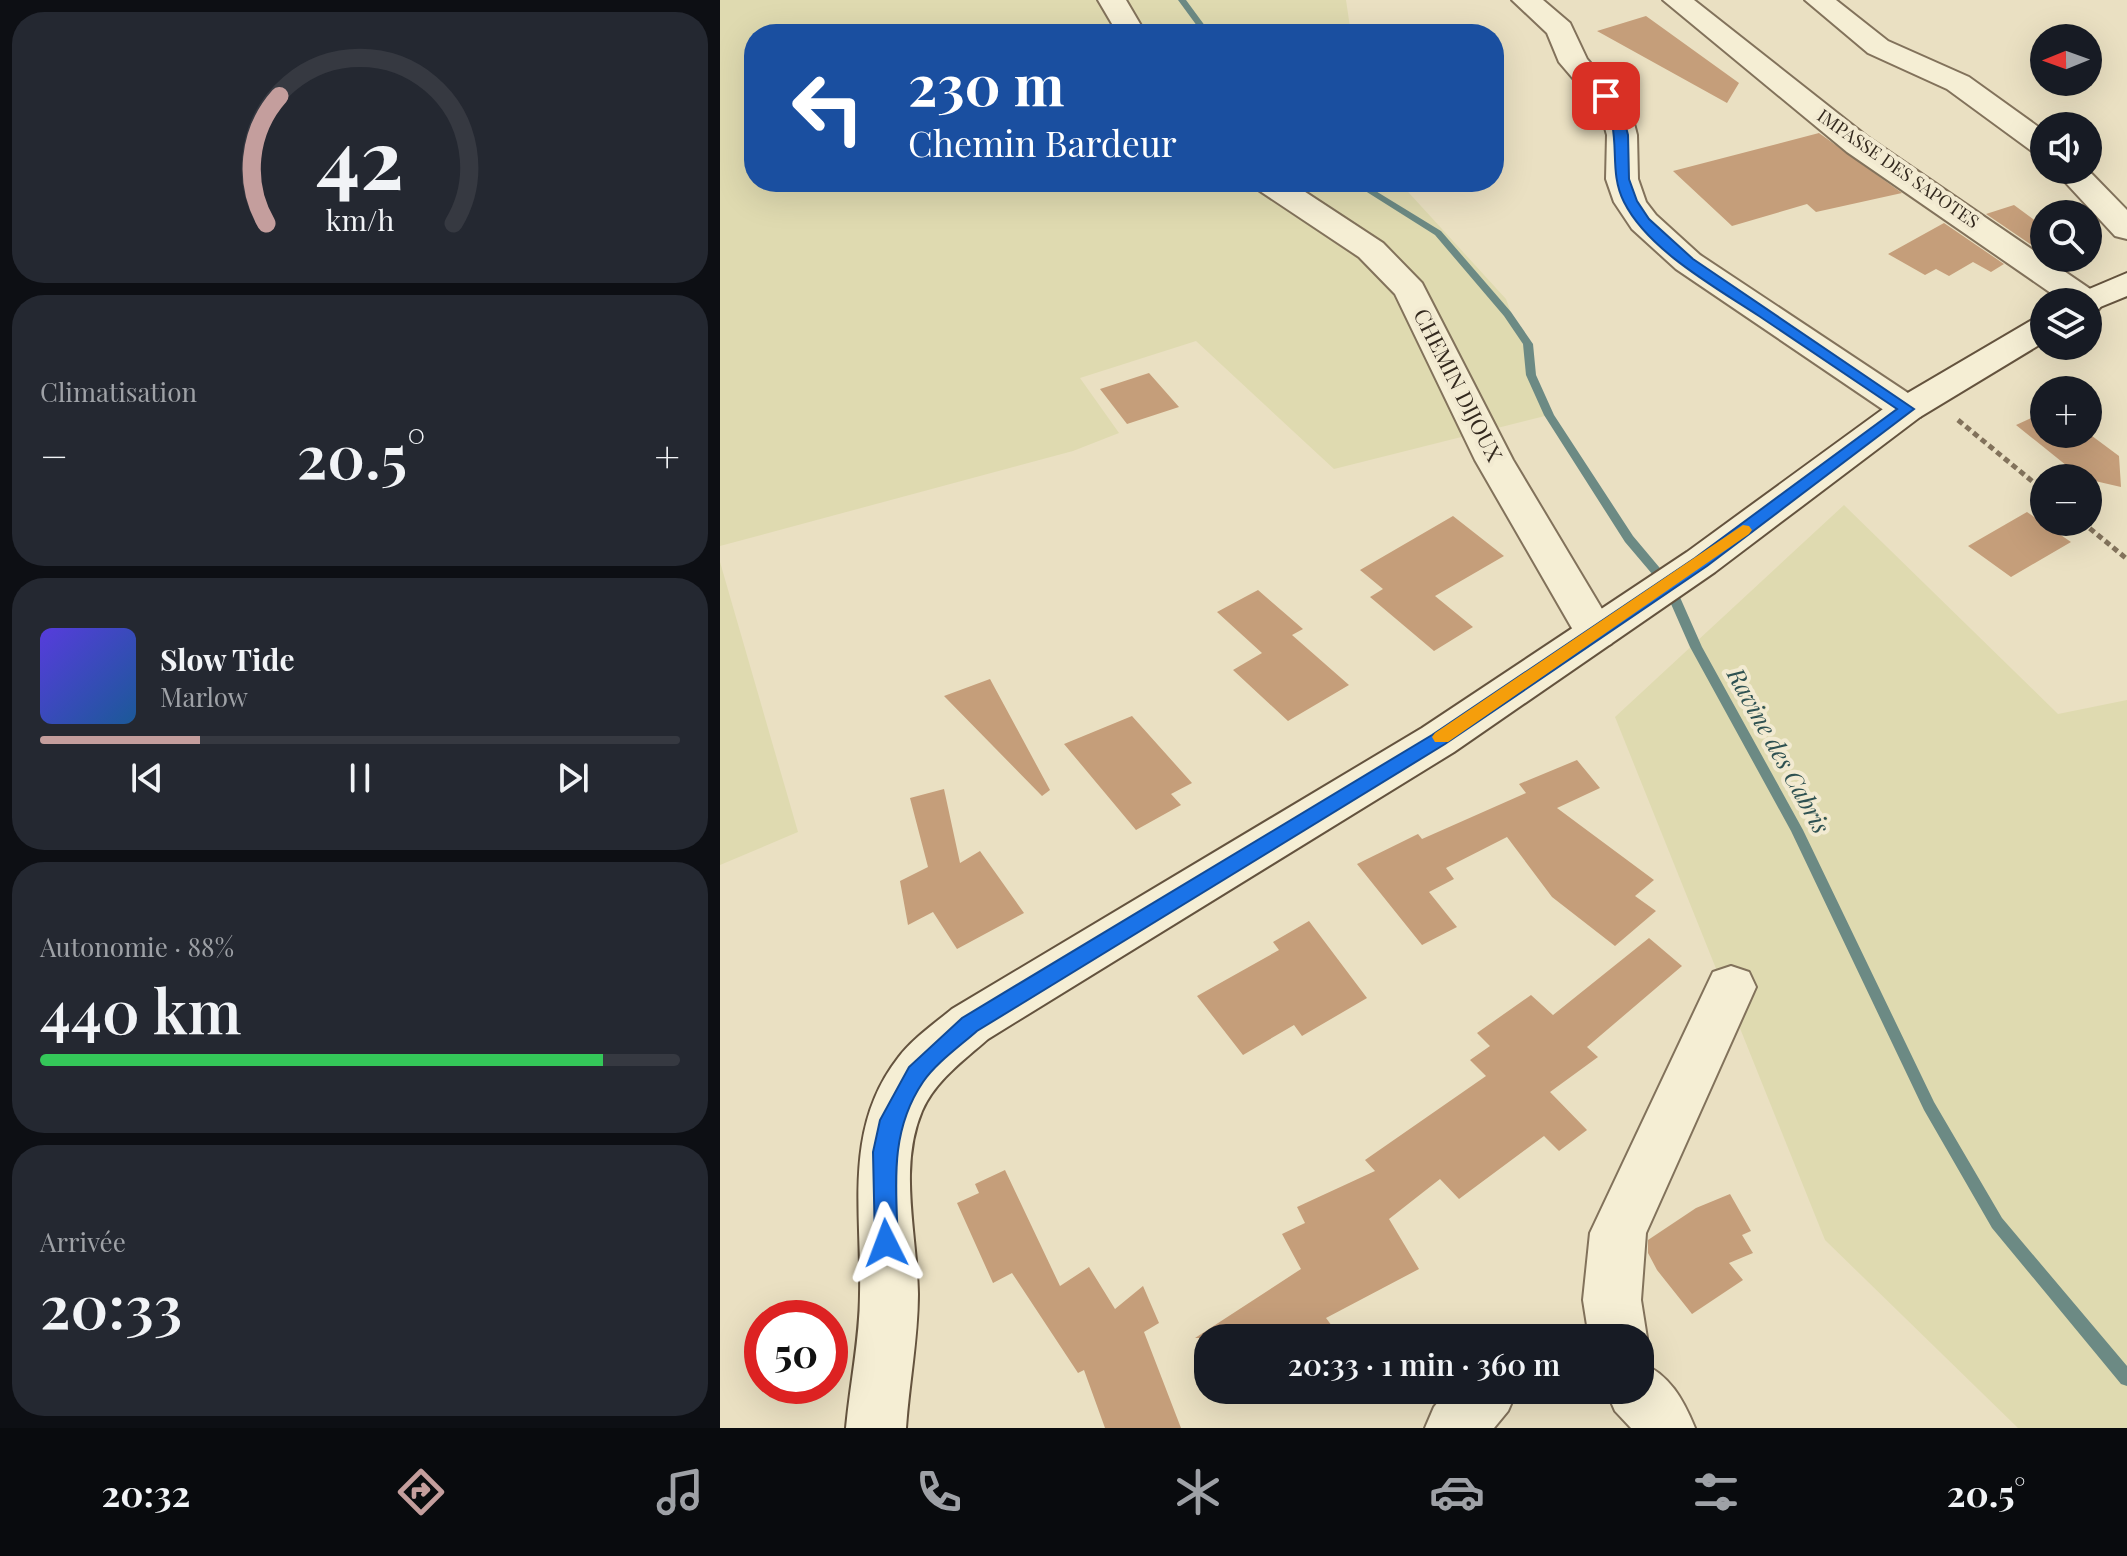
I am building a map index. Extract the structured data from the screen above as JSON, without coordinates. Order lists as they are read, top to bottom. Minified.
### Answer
{"streets":{"street":["IMPASSE DES SAPOTES","CHEMIN DIJOUX"]},"water":["Ravine des Cabris"],"north":"left","page":{"map_buttons":["+","−"],"turn":["230 m","Chemin Bardeur"],"tile":["Climatisation",["Autonomie · 88%","440 km"],["Arrivée","20:33"]],"heat":["−","20.5°","+"],"song":["Slow Tide","Marlow"],"limit":"50","trip":"20:33 · 1 min · 360 m","tabs":["20:32","20.5°"],"gauge":["42","km/h"]}}
